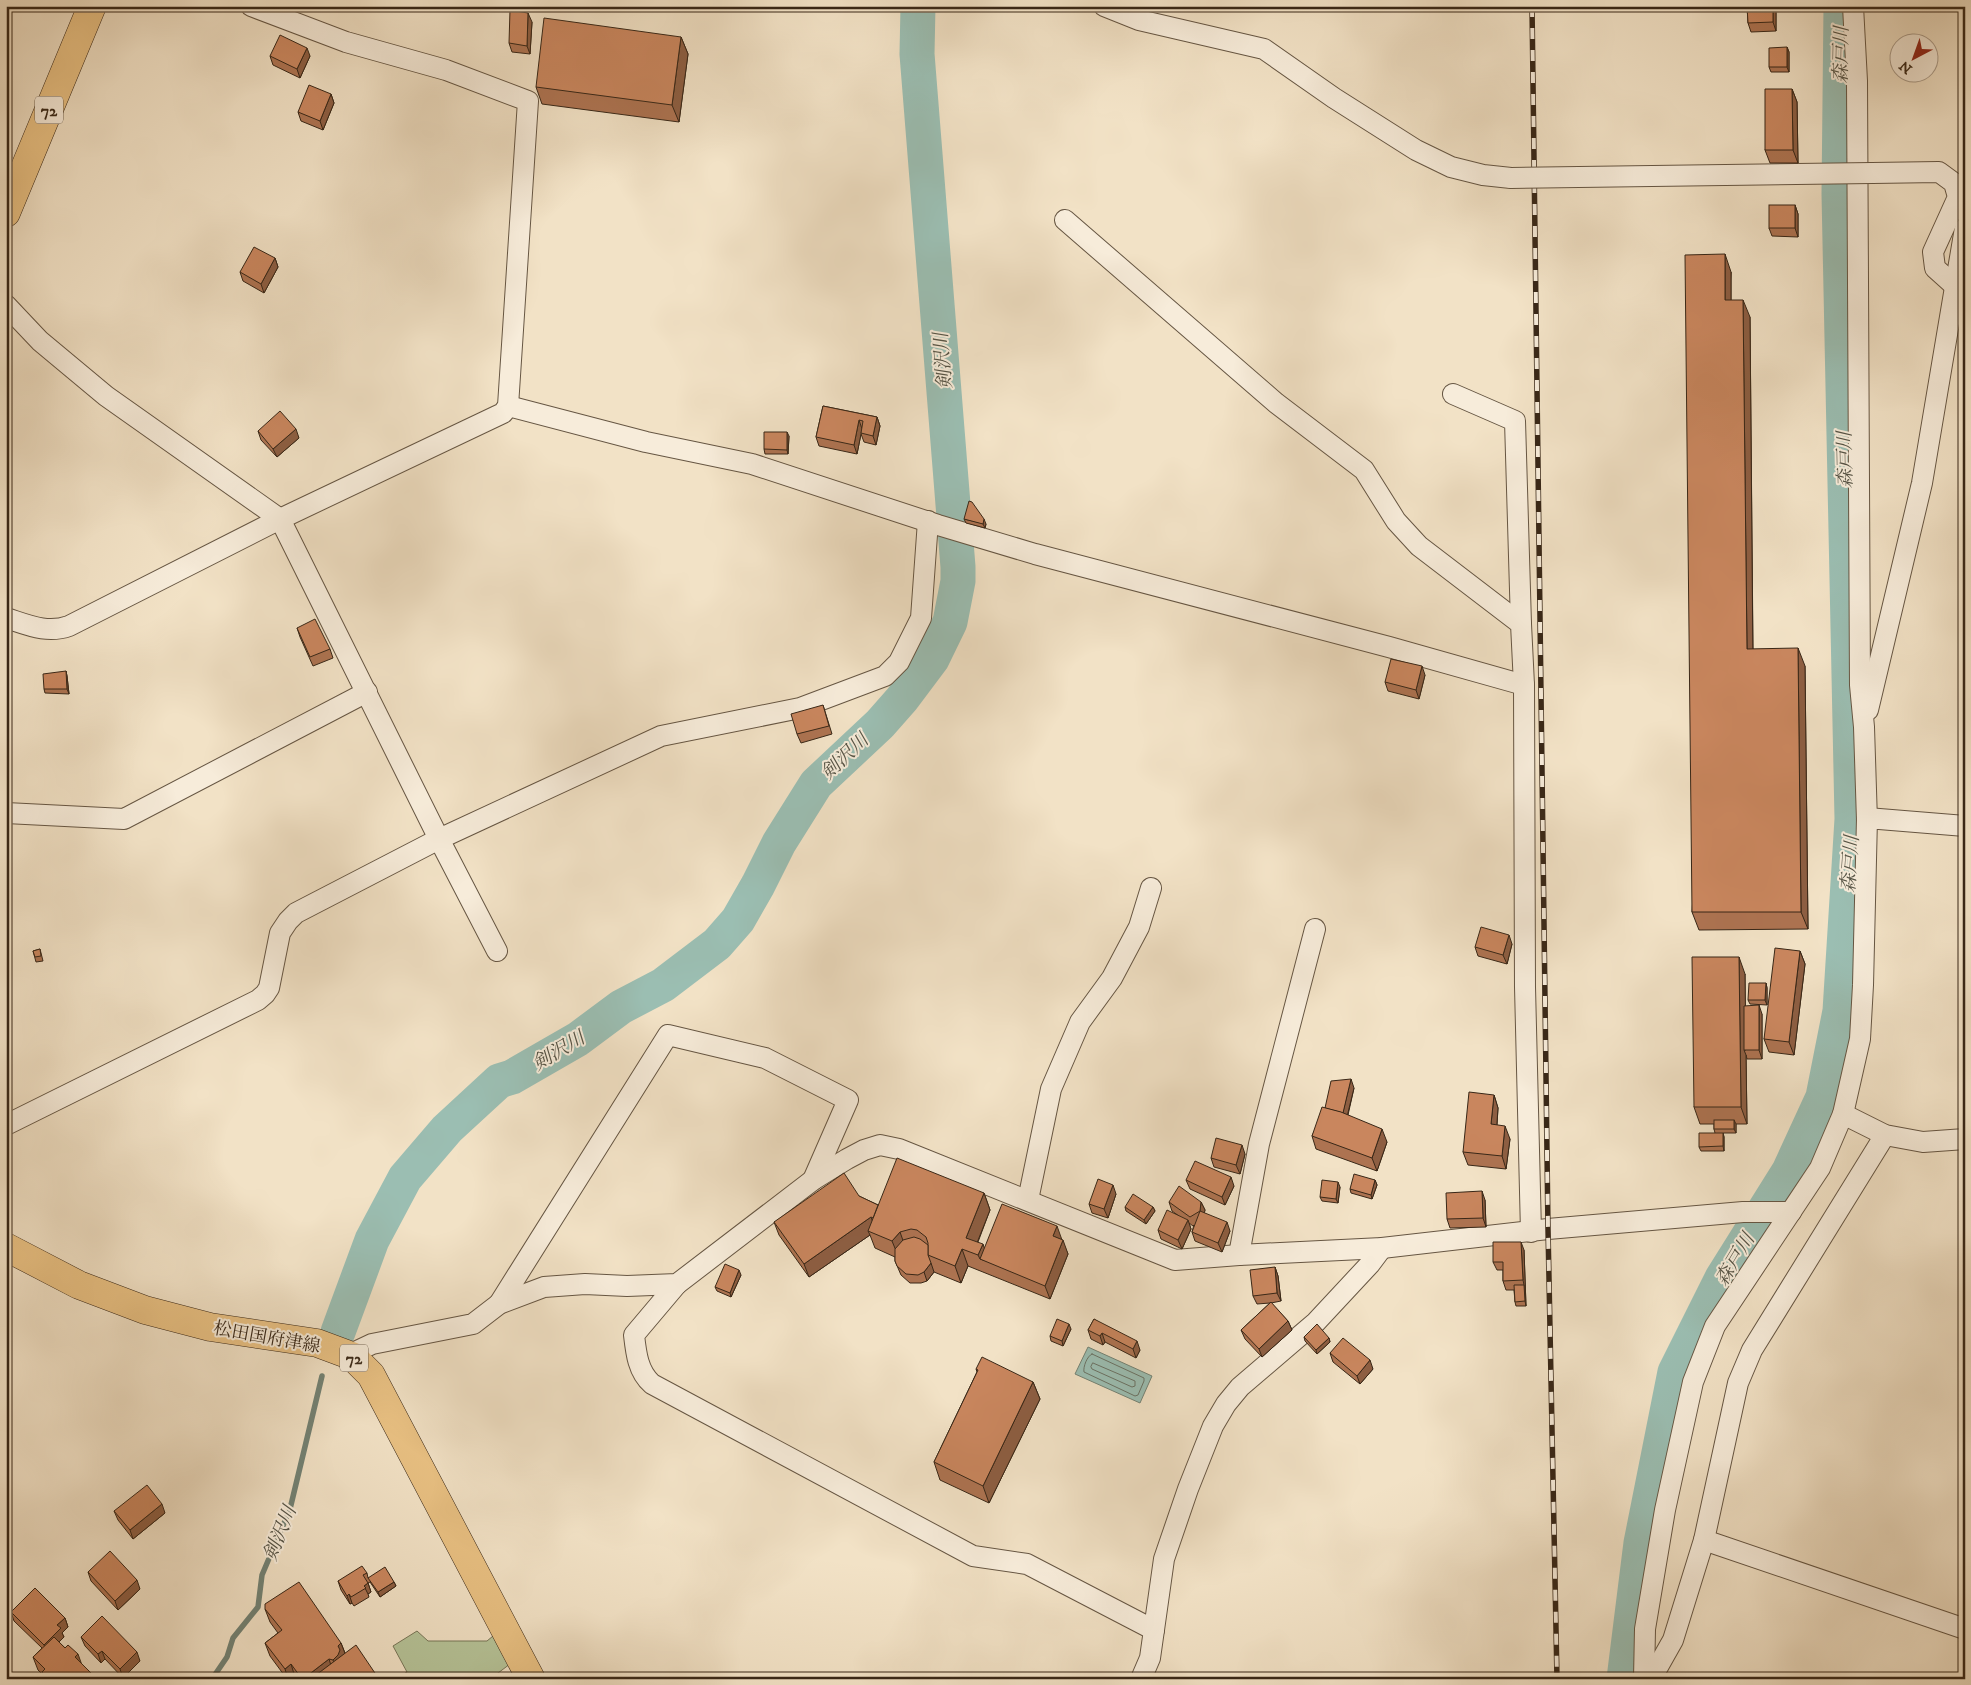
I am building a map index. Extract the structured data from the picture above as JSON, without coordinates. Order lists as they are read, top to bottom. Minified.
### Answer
{"streets":{"main road":["72","松田国府津線"]},"water":["森戸川","剣沢川"],"north":"bottom left"}
